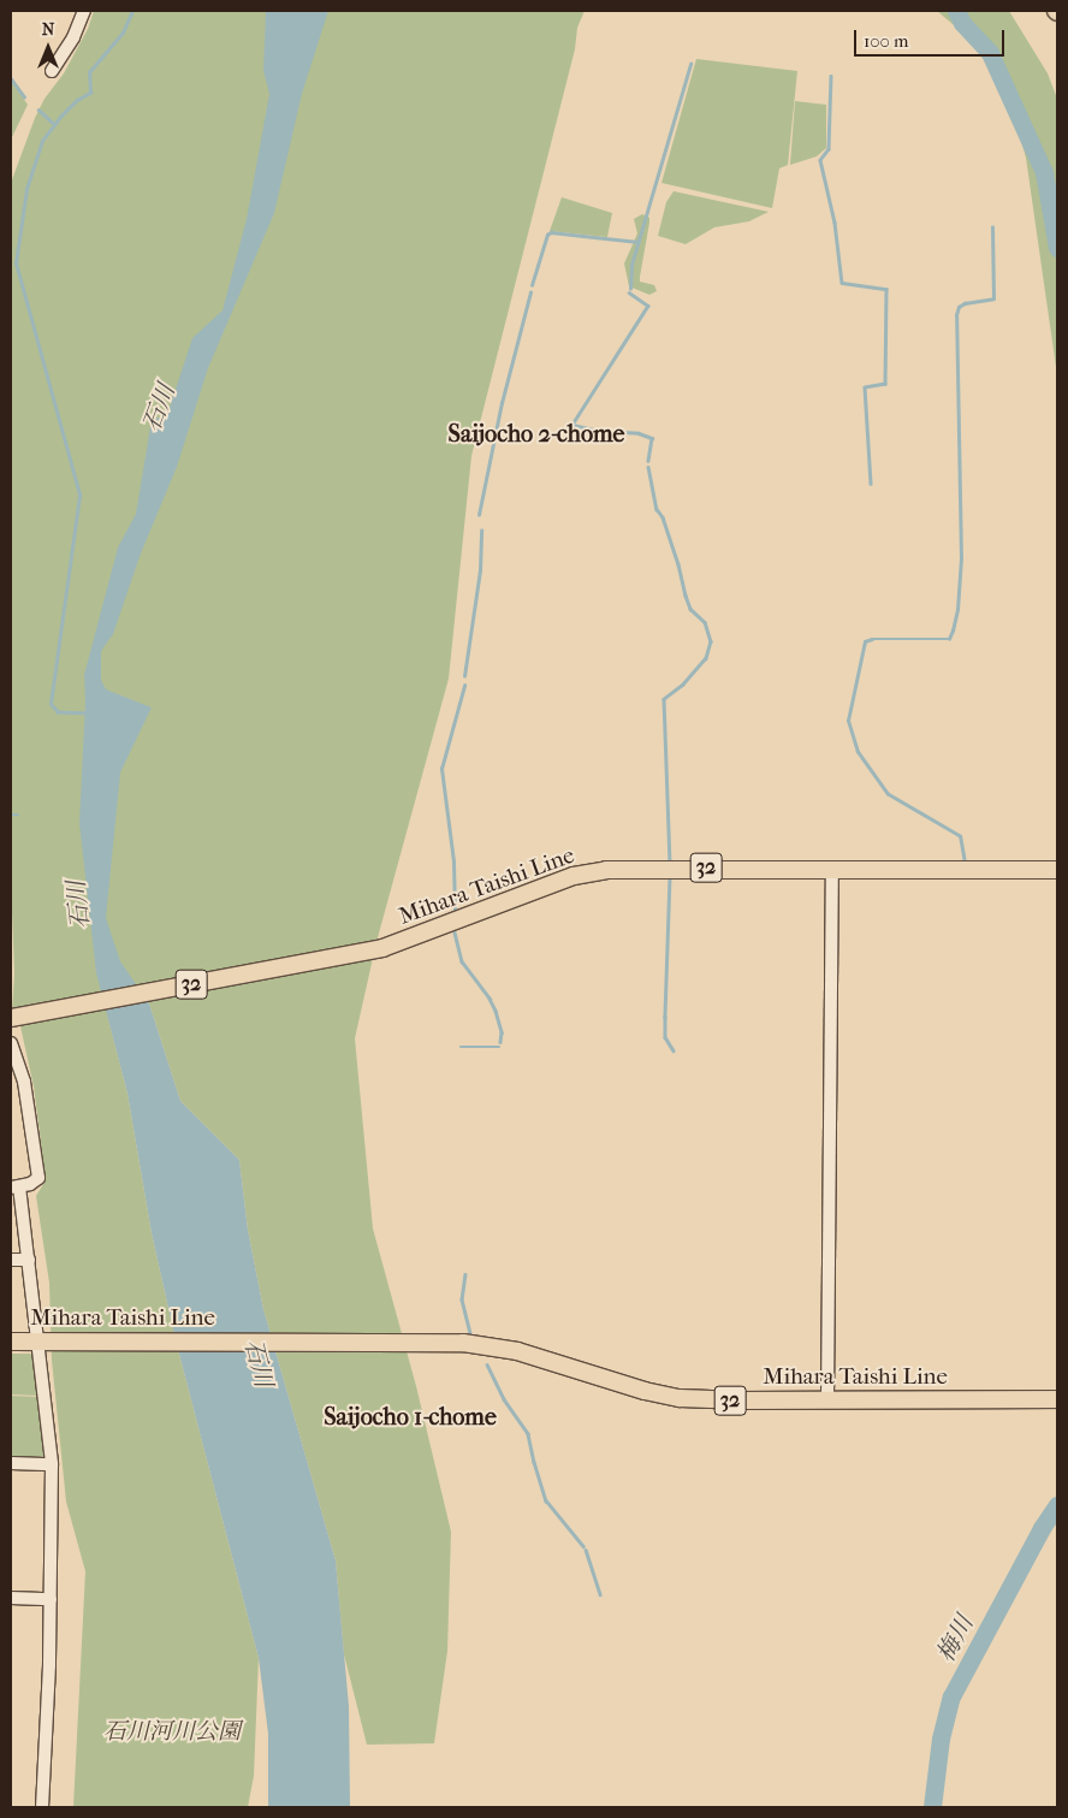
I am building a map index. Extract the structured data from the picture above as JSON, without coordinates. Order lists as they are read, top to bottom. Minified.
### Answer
{"streets":{"main road":["32","Mihara Taishi Line"]},"districts":["Saijocho 2-chome","Saijocho 1-chome"],"water":["石川","梅川"],"parks":["石川河川公園"],"scale_bar":"100 m","north":"top"}
